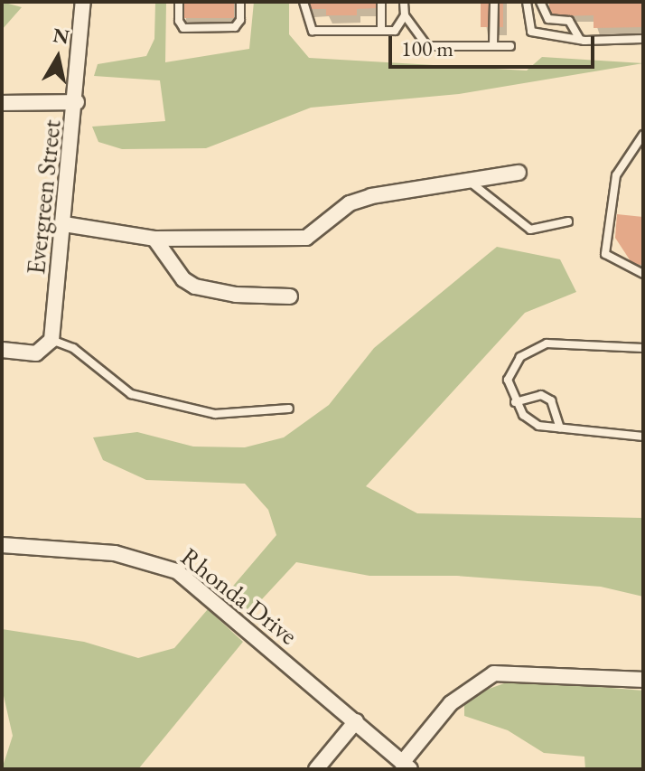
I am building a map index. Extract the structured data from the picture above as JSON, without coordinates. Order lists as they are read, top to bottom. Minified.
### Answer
{"streets":{"street":["Evergreen Street","Rhonda Drive"]},"scale_bar":"100 m","north":"top"}
